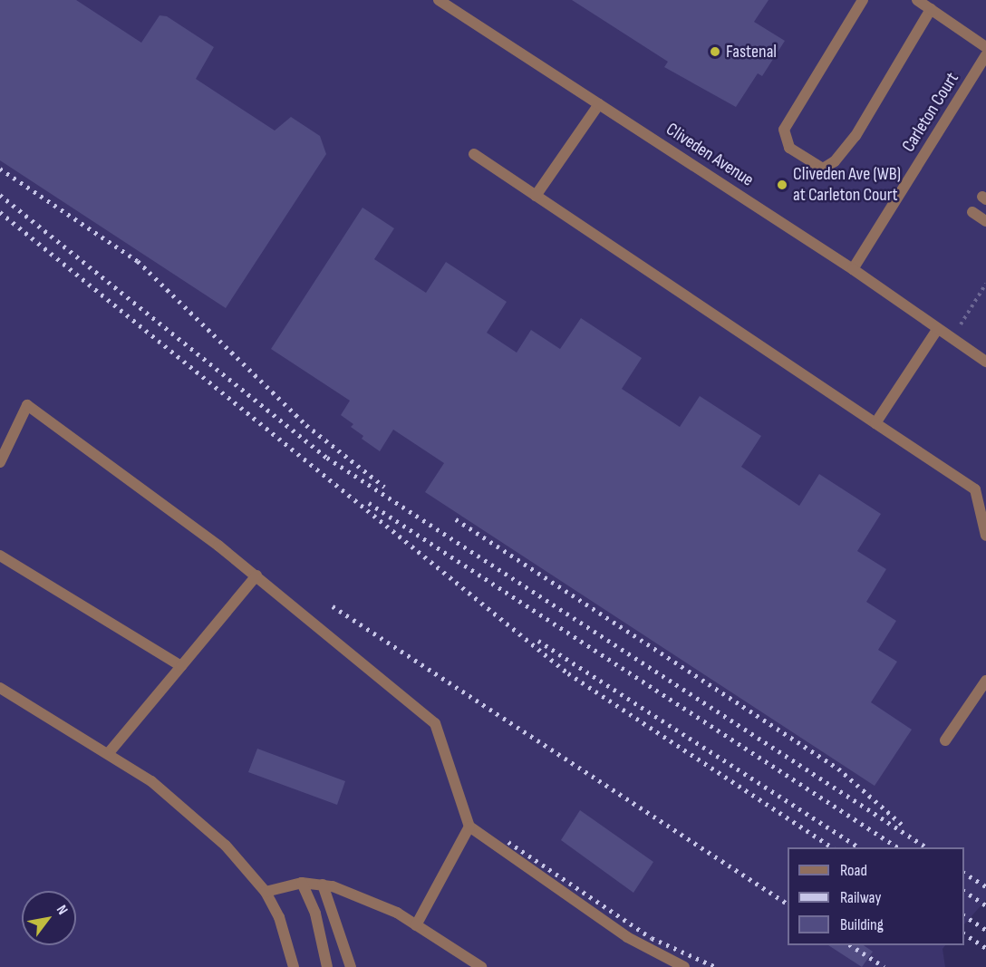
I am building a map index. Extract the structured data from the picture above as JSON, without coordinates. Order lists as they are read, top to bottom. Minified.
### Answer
{"streets":{"street":["Carleton Court","Cliveden Avenue"]},"crossings":[["Carleton Court","Cliveden Avenue"]],"places":["Fastenal","Cliveden Ave (WB) at Carleton Court"],"legend":["Road","Railway","Building"],"north":"top right"}
